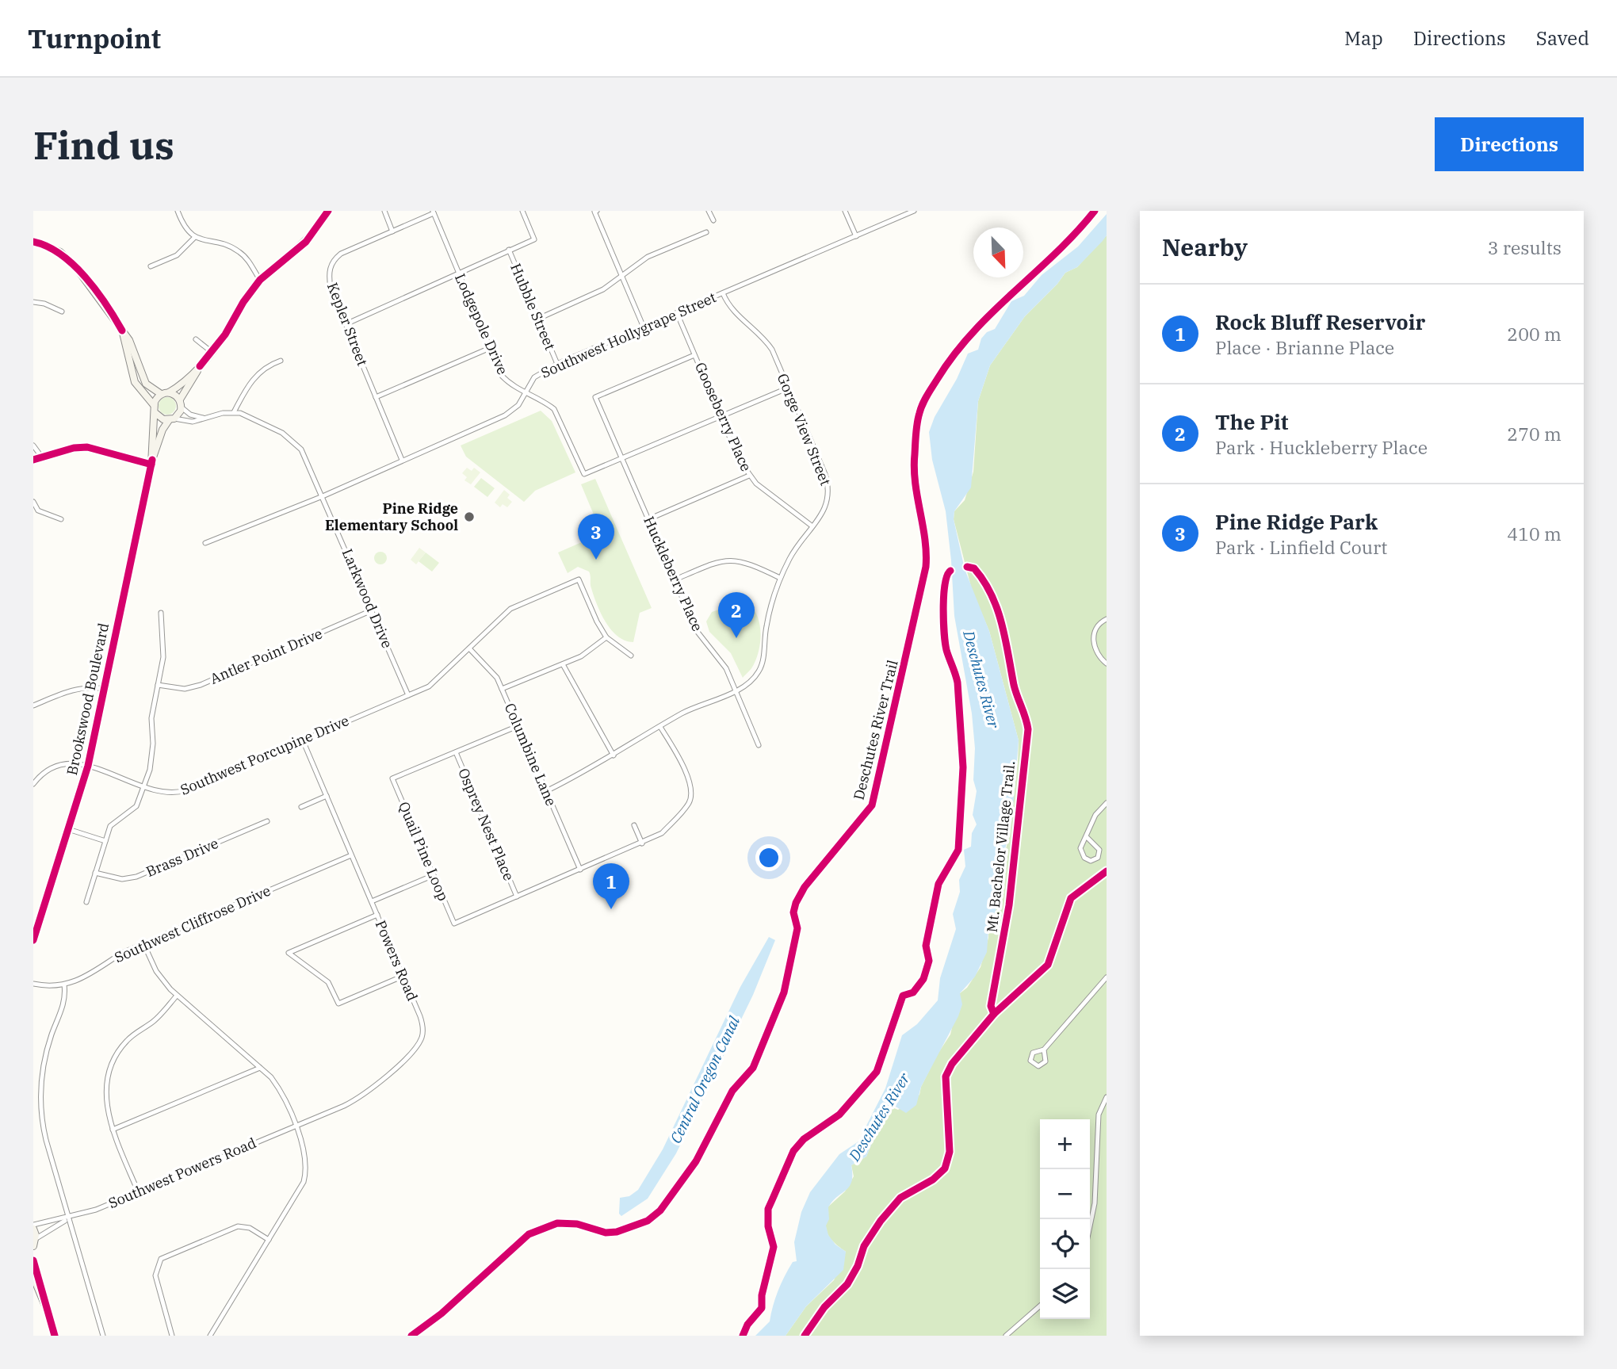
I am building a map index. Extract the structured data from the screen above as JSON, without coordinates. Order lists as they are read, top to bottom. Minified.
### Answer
{"streets":{"main road":["Brookswood Boulevard"],"street":["Hubble Street","Kepler Street","Lodgepole Drive","Southwest Hollygrape Street","Gooseberry Place","Gorge View Street","Huckleberry Place","Larkwood Drive","Antler Point Drive","Columbine Lane","Southwest Porcupine Drive","Osprey Nest Place","Quail Pine Loop","Brass Drive","Southwest Cliffrose Drive","Powers Road","Southwest Powers Road"],"cycle path":["Deschutes River Trail","Mt. Bachelor Village Trail."]},"crossings":[["Hubble Street","Southwest Hollygrape Street"],["Kepler Street","Lodgepole Drive"],["Kepler Street","Southwest Hollygrape Street"],["Lodgepole Drive","Southwest Hollygrape Street"],["Lodgepole Drive","Huckleberry Place"],["Southwest Hollygrape Street","Gooseberry Place"],["Southwest Hollygrape Street","Gorge View Street"],["Southwest Hollygrape Street","Larkwood Drive"],["Gooseberry Place","Gorge View Street"],["Gooseberry Place","Huckleberry Place"],["Gorge View Street","Huckleberry Place"],["Gorge View Street","Columbine Lane"],["Gorge View Street","Quail Pine Loop"],["Larkwood Drive","Antler Point Drive"],["Larkwood Drive","Southwest Porcupine Drive"],["Brookswood Boulevard","Southwest Porcupine Drive"],["Columbine Lane","Southwest Porcupine Drive"],["Columbine Lane","Quail Pine Loop"],["Southwest Porcupine Drive","Powers Road"],["Osprey Nest Place","Quail Pine Loop"],["Southwest Cliffrose Drive","Powers Road"],["Powers Road","Southwest Powers Road"]],"water":["Deschutes River","Central Oregon Canal"],"places":["Pine Ridge Elementary School"],"north":"bottom right","page":{"header":"Turnpoint","nav":["Map","Directions","Saved"],"buttons":"Directions","title":"Find us","heading":["Nearby","3 results"],"list":[{"mark":"1","name":"Rock Bluff Reservoir","note":"Place · Brianne Place","value":"200 m"},{"mark":"2","name":"The Pit","note":"Park · Huckleberry Place","value":"270 m"},{"mark":"3","name":"Pine Ridge Park","note":"Park · Linfield Court","value":"410 m"}],"pins":["3","2","1"],"map_buttons":["+","−"]}}
